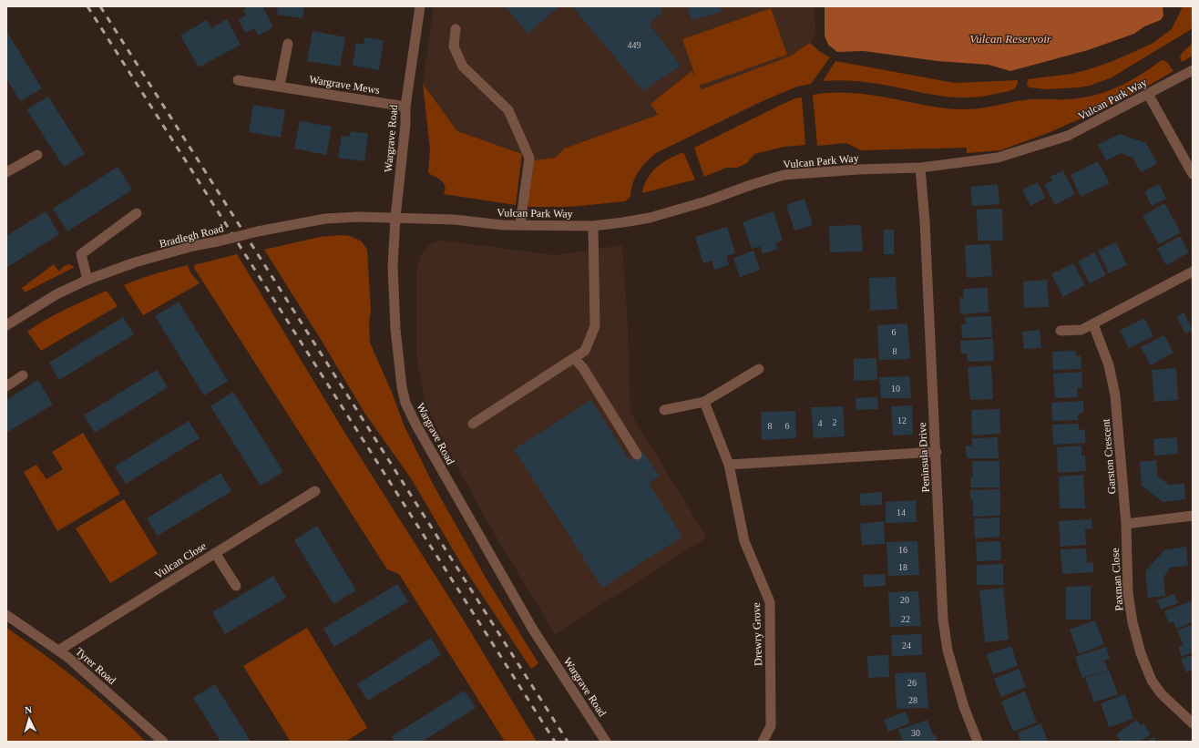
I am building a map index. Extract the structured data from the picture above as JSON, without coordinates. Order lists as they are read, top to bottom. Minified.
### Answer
{"streets":{"street":["Wargrave Mews","Vulcan Park Way","Wargrave Road","Bradlegh Road","Garston Crescent","Peninsula Drive","Vulcan Close","Paxman Close","Drewry Grove","Tyrer Road"]},"crossings":[["Wargrave Mews","Wargrave Road"],["Vulcan Park Way","Wargrave Road"],["Vulcan Park Way","Bradlegh Road"],["Vulcan Park Way","Peninsula Drive"],["Wargrave Road","Bradlegh Road"],["Garston Crescent","Paxman Close"],["Vulcan Close","Tyrer Road"]],"water":["Vulcan Reservoir"],"house_numbers":["449","6","8","10","12","2","4","8","6","14","16","18","20","22","24","26","28","30"],"north":"top"}
